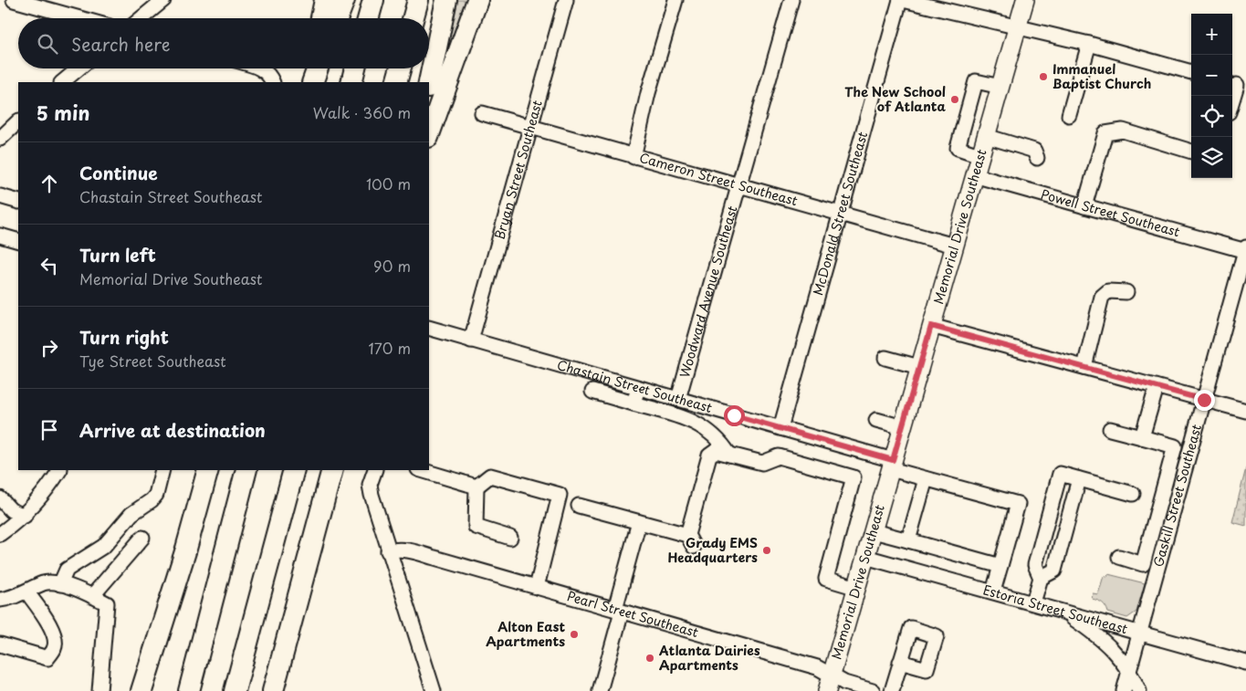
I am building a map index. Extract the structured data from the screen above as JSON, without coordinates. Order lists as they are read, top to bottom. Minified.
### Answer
{"streets":{"main road":["Memorial Drive Southeast"],"street":["Bryan Street Southeast","Cameron Street Southeast","Powell Street Southeast","McDonald Street Southeast","Woodward Avenue Southeast","Chastain Street Southeast","Gaskill Street Southeast","Estoria Street Southeast","Pearl Street Southeast"]},"crossings":[["Bryan Street Southeast","Cameron Street Southeast"],["Bryan Street Southeast","Chastain Street Southeast"],["Cameron Street Southeast","McDonald Street Southeast"],["Cameron Street Southeast","Memorial Drive Southeast"],["Cameron Street Southeast","Woodward Avenue Southeast"],["Powell Street Southeast","Memorial Drive Southeast"],["Powell Street Southeast","Gaskill Street Southeast"],["McDonald Street Southeast","Chastain Street Southeast"],["Memorial Drive Southeast","Chastain Street Southeast"],["Memorial Drive Southeast","Estoria Street Southeast"],["Memorial Drive Southeast","Pearl Street Southeast"],["Woodward Avenue Southeast","Chastain Street Southeast"],["Gaskill Street Southeast","Estoria Street Southeast"]],"places":["Immanuel Baptist Church","The New School of Atlanta","Grady EMS Headquarters","Alton East Apartments","Atlanta Dairies Apartments"],"page":{"map_buttons":["+","−"],"search":"Search here","heading":["5 min","Walk · 360 m"],"list":[["Continue","Chastain Street Southeast","100 m"],["Turn left","Memorial Drive Southeast","90 m"],["Turn right","Tye Street Southeast","170 m"],"Arrive at destination"]}}
